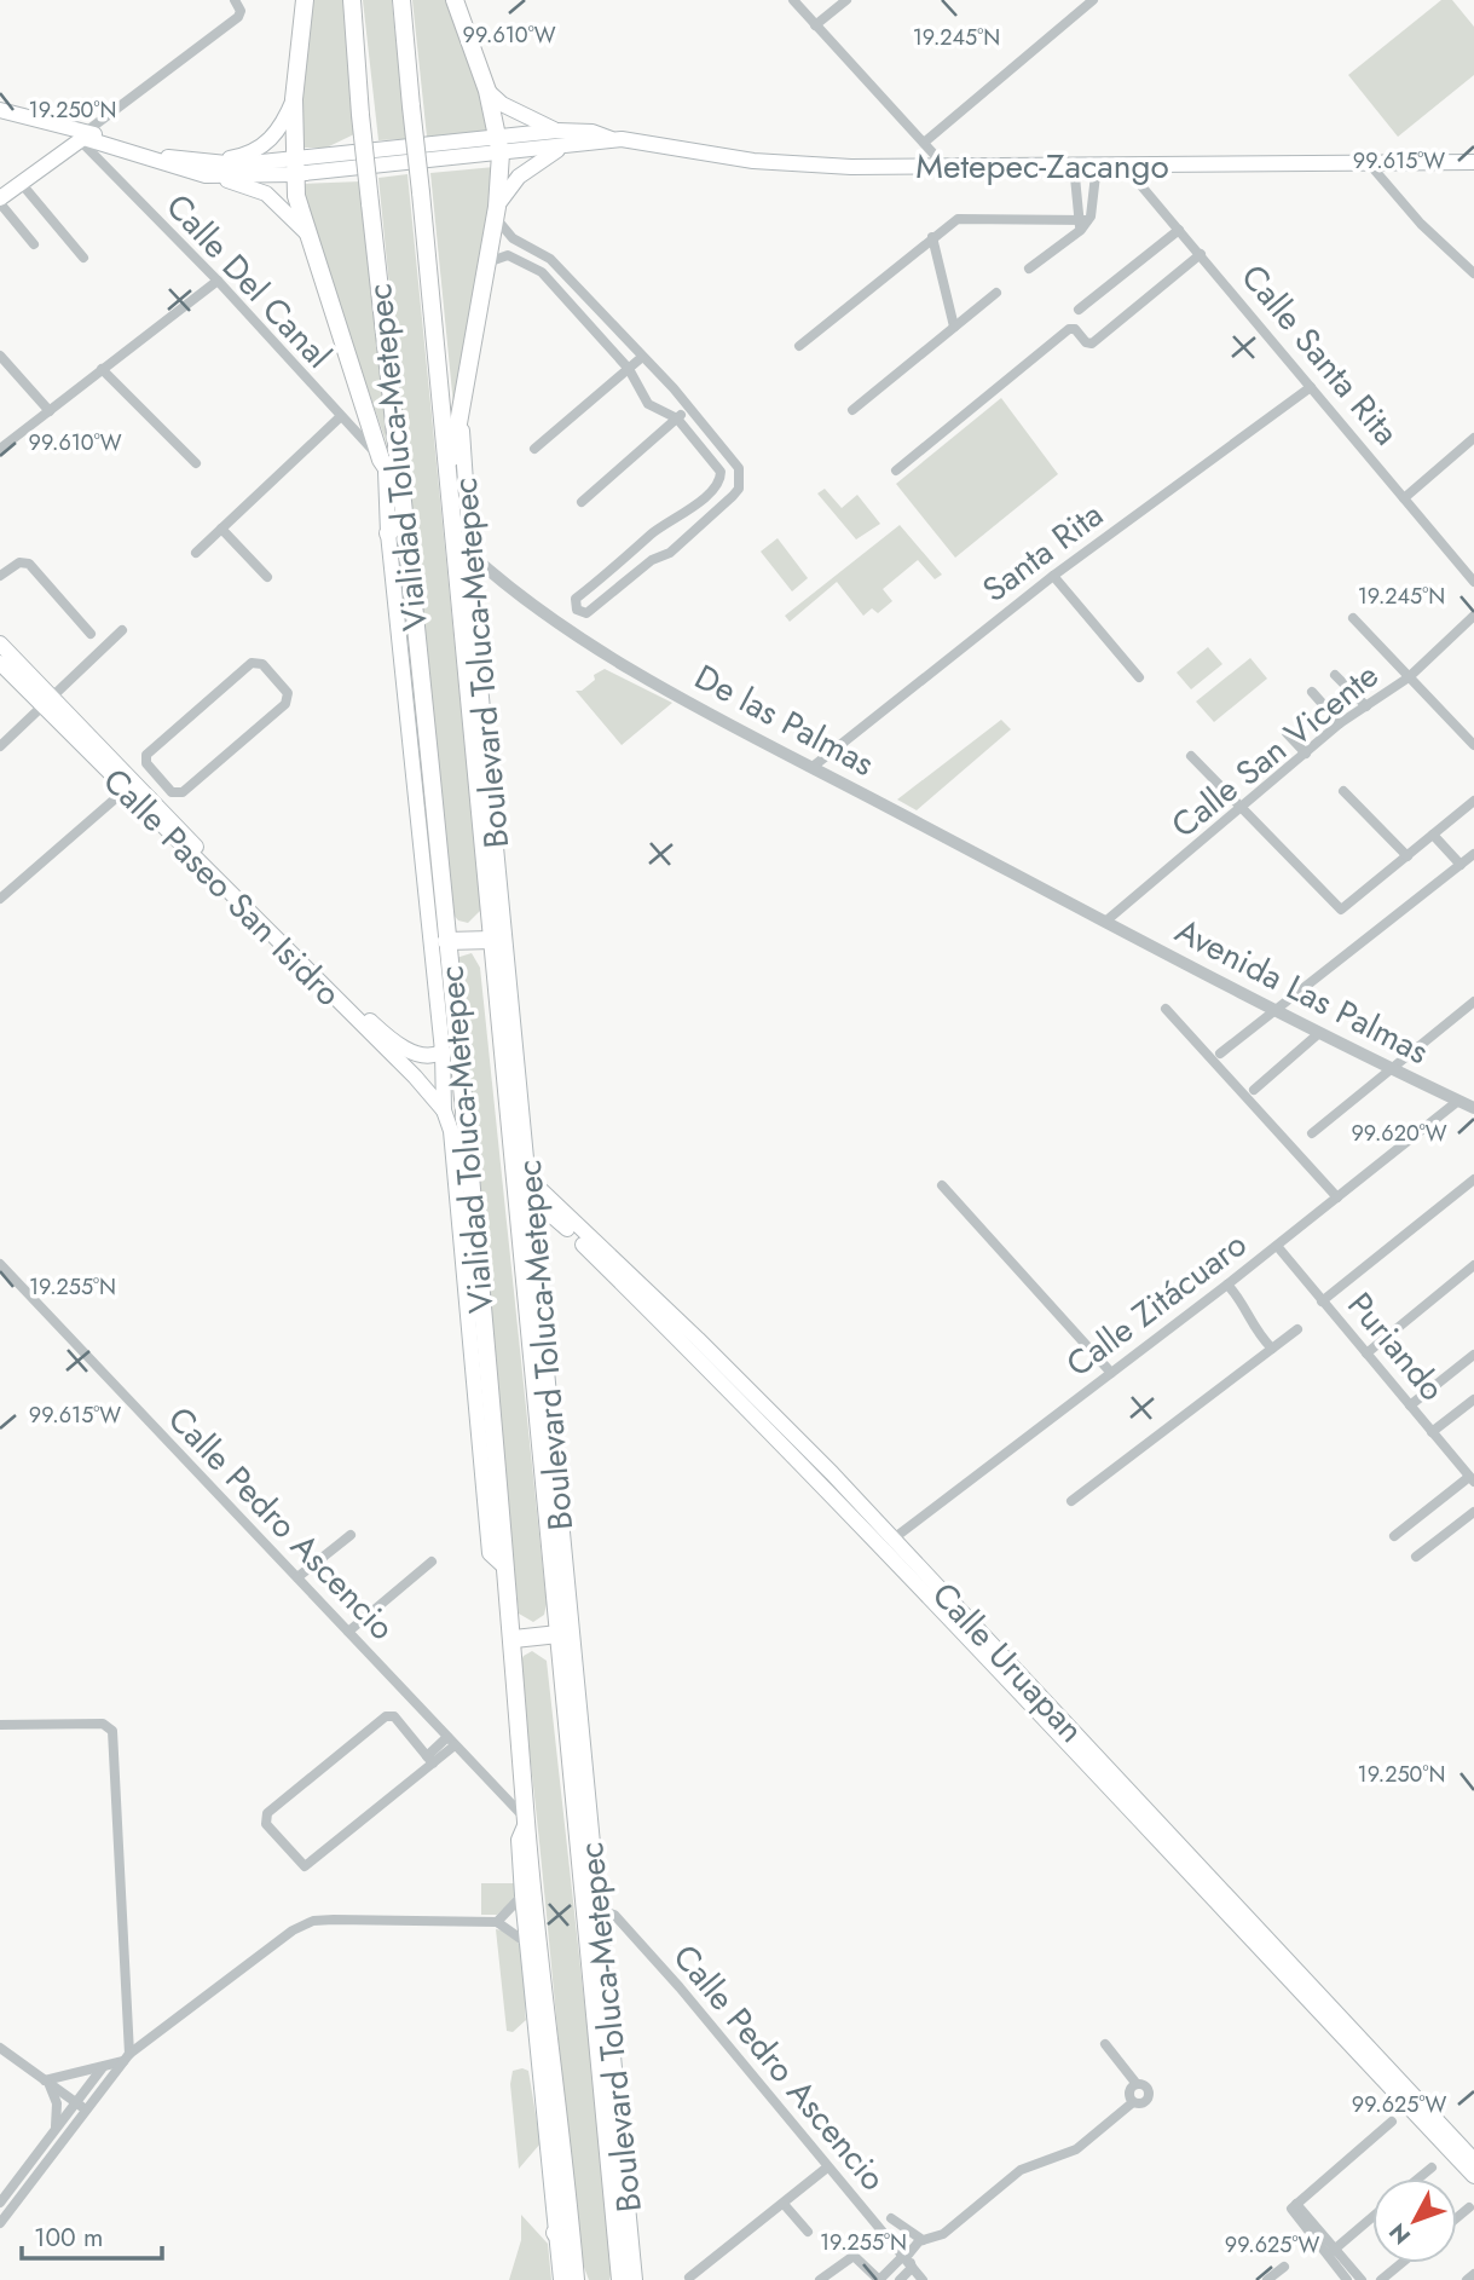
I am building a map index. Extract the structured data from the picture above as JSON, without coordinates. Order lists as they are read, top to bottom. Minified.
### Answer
{"streets":{"highway":["Vialidad Toluca-Metepec"],"main road":["Metepec-Zacango","Boulevard Toluca-Metepec","Calle Paseo San Isidro","Calle Uruapan"],"street":["Calle Del Canal","Calle Santa Rita","Santa Rita","De las Palmas","Calle San Vicente","Avenida Las Palmas","Calle Zitácuaro","Puriando","Calle Pedro Ascencio"]},"crossings":[["Metepec-Zacango","Calle Santa Rita"],["Calle Del Canal","Boulevard Toluca-Metepec"],["Calle Santa Rita","Santa Rita"],["Vialidad Toluca-Metepec","Boulevard Toluca-Metepec"],["Vialidad Toluca-Metepec","De las Palmas"],["Vialidad Toluca-Metepec","Calle Pedro Ascencio"],["Santa Rita","De las Palmas"],["Boulevard Toluca-Metepec","De las Palmas"],["Boulevard Toluca-Metepec","Calle Paseo San Isidro"],["Boulevard Toluca-Metepec","Calle Pedro Ascencio"],["Boulevard Toluca-Metepec","Calle Uruapan"],["De las Palmas","Calle San Vicente"],["De las Palmas","Avenida Las Palmas"],["Calle San Vicente","Avenida Las Palmas"],["Avenida Las Palmas","Calle Zitácuaro"],["Calle Zitácuaro","Puriando"],["Calle Zitácuaro","Calle Uruapan"]],"scale_bar":"100 m","north":"bottom left","coordinates":["99.610°W","19.245°N","19.250°N","99.615°W","99.620°W","19.255°N","99.625°W"]}
